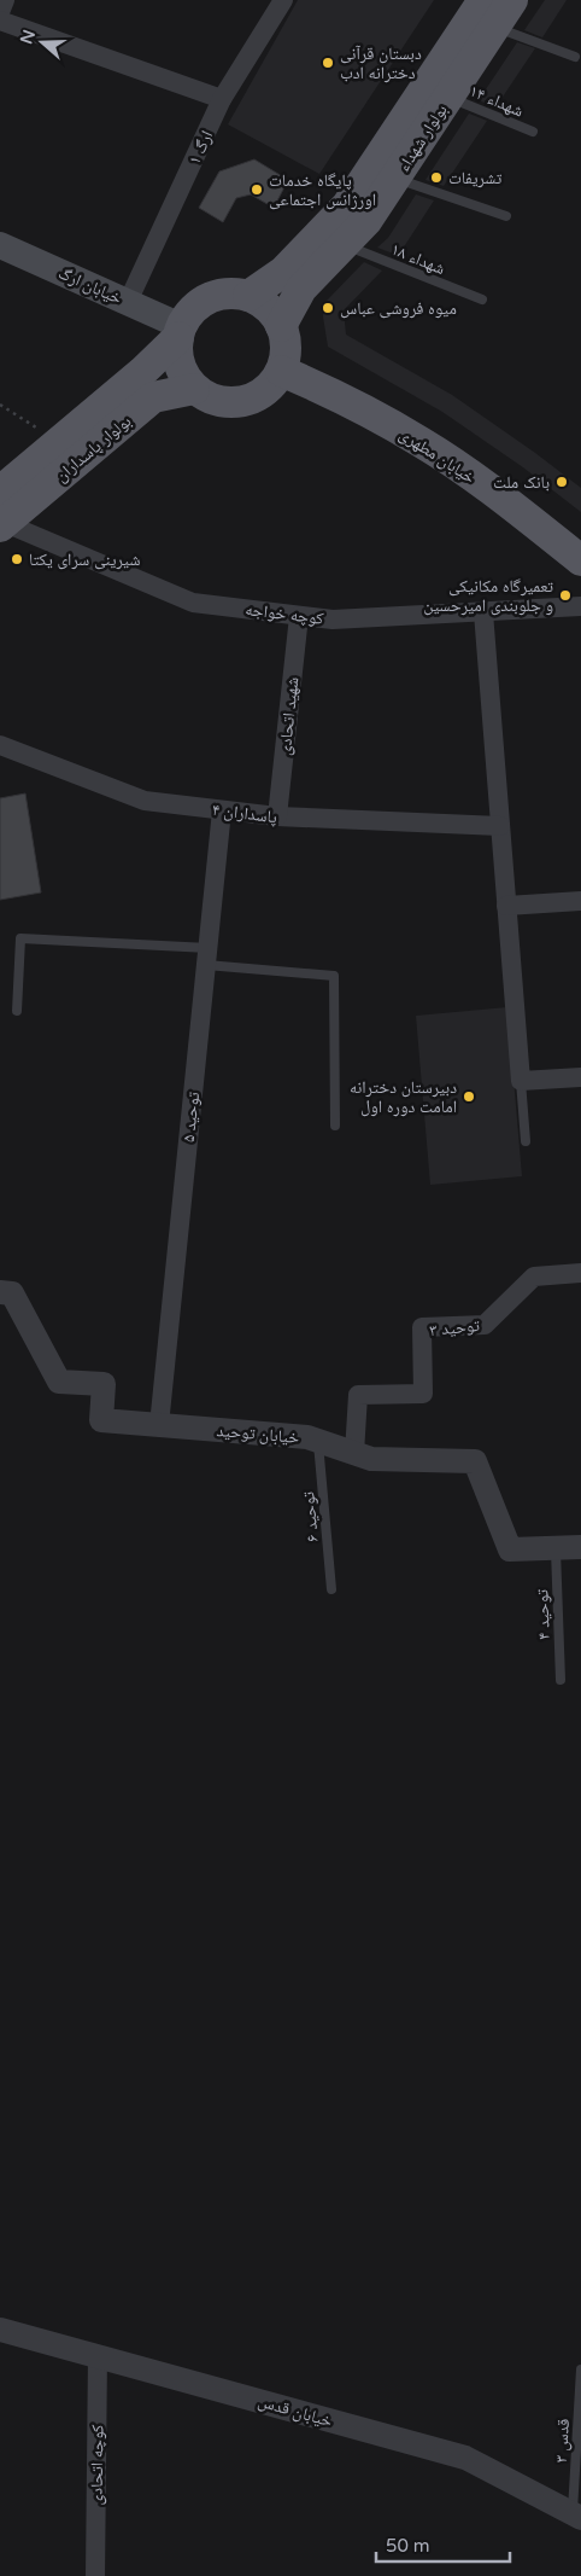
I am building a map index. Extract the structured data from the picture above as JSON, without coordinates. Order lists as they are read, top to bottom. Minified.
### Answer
{"streets":{"main road":["بولوار شهداء","خیابان ارگ","بولوار پاسداران","خیابان مطهری"],"street":["ارگ ۱","کوچه خواجه","شهید اتحادی","پاسداران ۴","توحید ۵","توحید ۳","خیابان توحید","خیابان قدس","کوچه اتحادی"],"lane":["شهداء ۱۴","شهداء ۱۸","توحید ۶","توحید ۴","قدس ۳"]},"crossings":[["شهداء ۱۴","بولوار شهداء"],["بولوار شهداء","شهداء ۱۸"],["بولوار شهداء","خیابان ارگ"],["بولوار شهداء","بولوار پاسداران"],["بولوار شهداء","خیابان مطهری"],["ارگ ۱","خیابان ارگ"],["خیابان ارگ","بولوار پاسداران"],["خیابان ارگ","خیابان مطهری"],["بولوار پاسداران","خیابان مطهری"],["بولوار پاسداران","کوچه خواجه"],["کوچه خواجه","شهید اتحادی"],["شهید اتحادی","پاسداران ۴"],["پاسداران ۴","توحید ۵"],["توحید ۵","خیابان توحید"],["توحید ۳","خیابان توحید"],["خیابان توحید","توحید ۶"],["خیابان توحید","توحید ۴"],["خیابان قدس","قدس ۳"],["خیابان قدس","کوچه اتحادی"]],"places":["دبستان قرآنی دخترانه ادب","تشریفات","پایگاه خدمات اورژانس اجتماعی","میوه فروشی عباس","بانک ملت","شیرینی سرای یکتا","تعمیرگاه مکانیکی و جلوبندی امیرحسین","دبیرستان دخترانه امامت دوره اول"],"scale_bar":"50 m","north":"left"}
